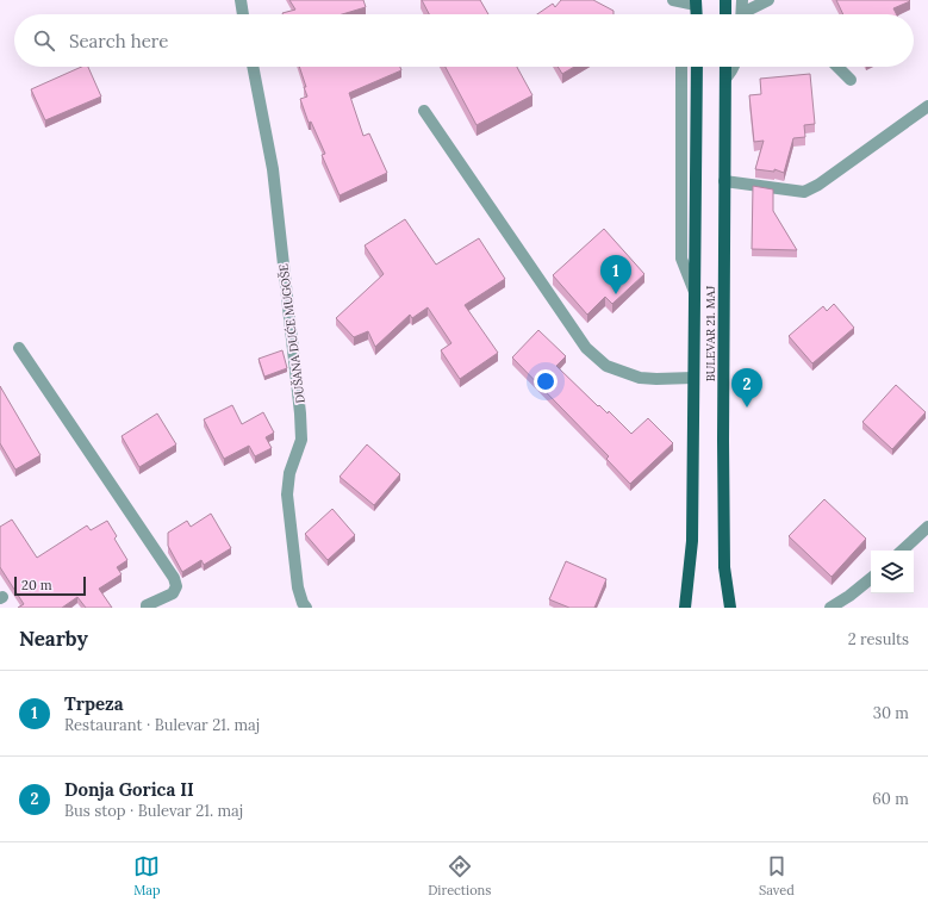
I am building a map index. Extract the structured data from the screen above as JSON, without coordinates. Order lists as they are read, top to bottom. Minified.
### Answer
{"streets":{"main road":["BULEVAR 21. MAJ"],"street":["DUŠANA DUĆE MUGOŠE"]},"scale_bar":"20 m","page":{"search":"Search here","pins":["1","2"],"scale":"20 m","heading":["Nearby","2 results"],"list":[{"mark":"1","name":"Trpeza","note":"Restaurant · Bulevar 21. maj","value":"30 m"},{"mark":"2","name":"Donja Gorica II","note":"Bus stop · Bulevar 21. maj","value":"60 m"}],"nav":["Map","Directions","Saved"]}}
